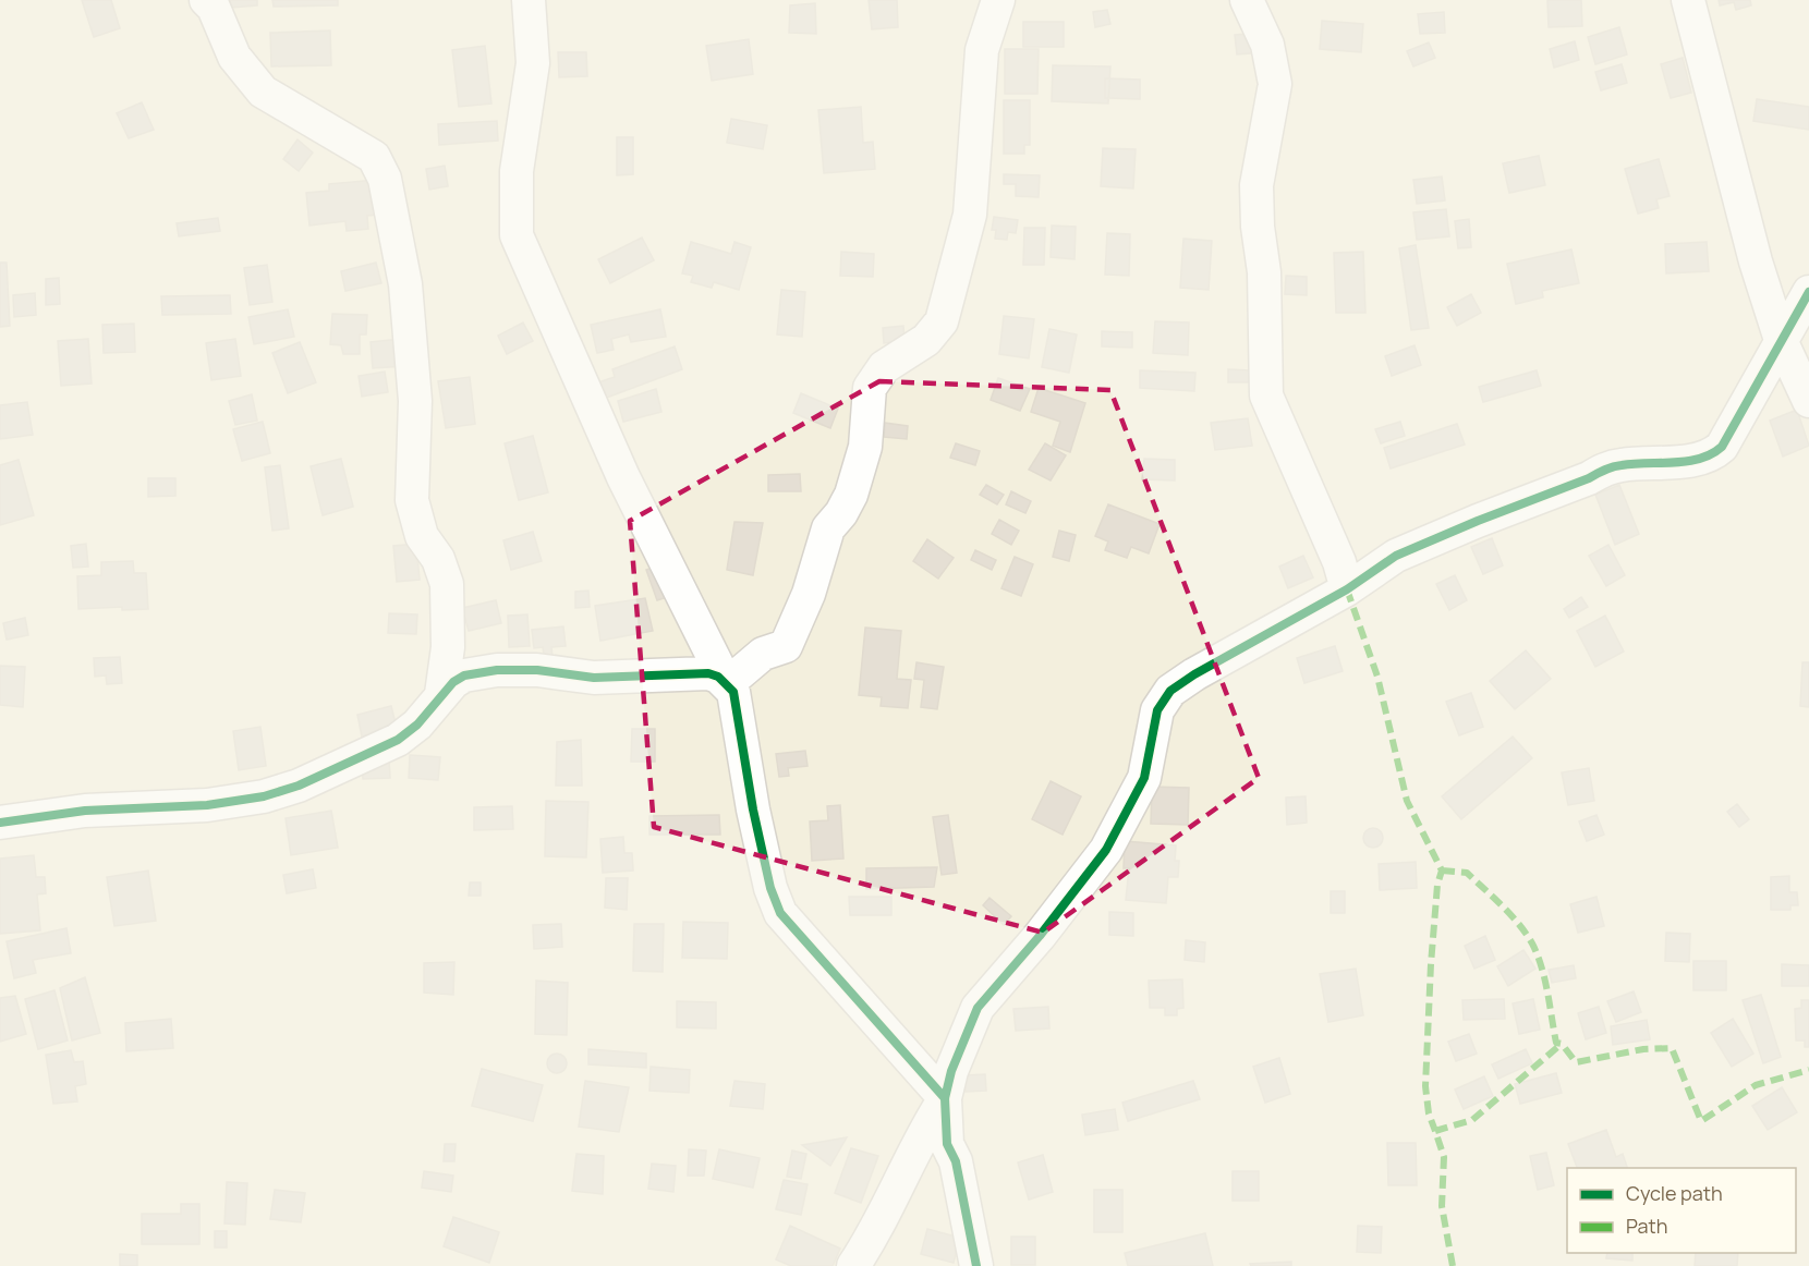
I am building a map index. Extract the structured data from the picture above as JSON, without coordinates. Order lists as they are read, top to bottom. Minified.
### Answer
{"legend":["Cycle path","Path"]}
